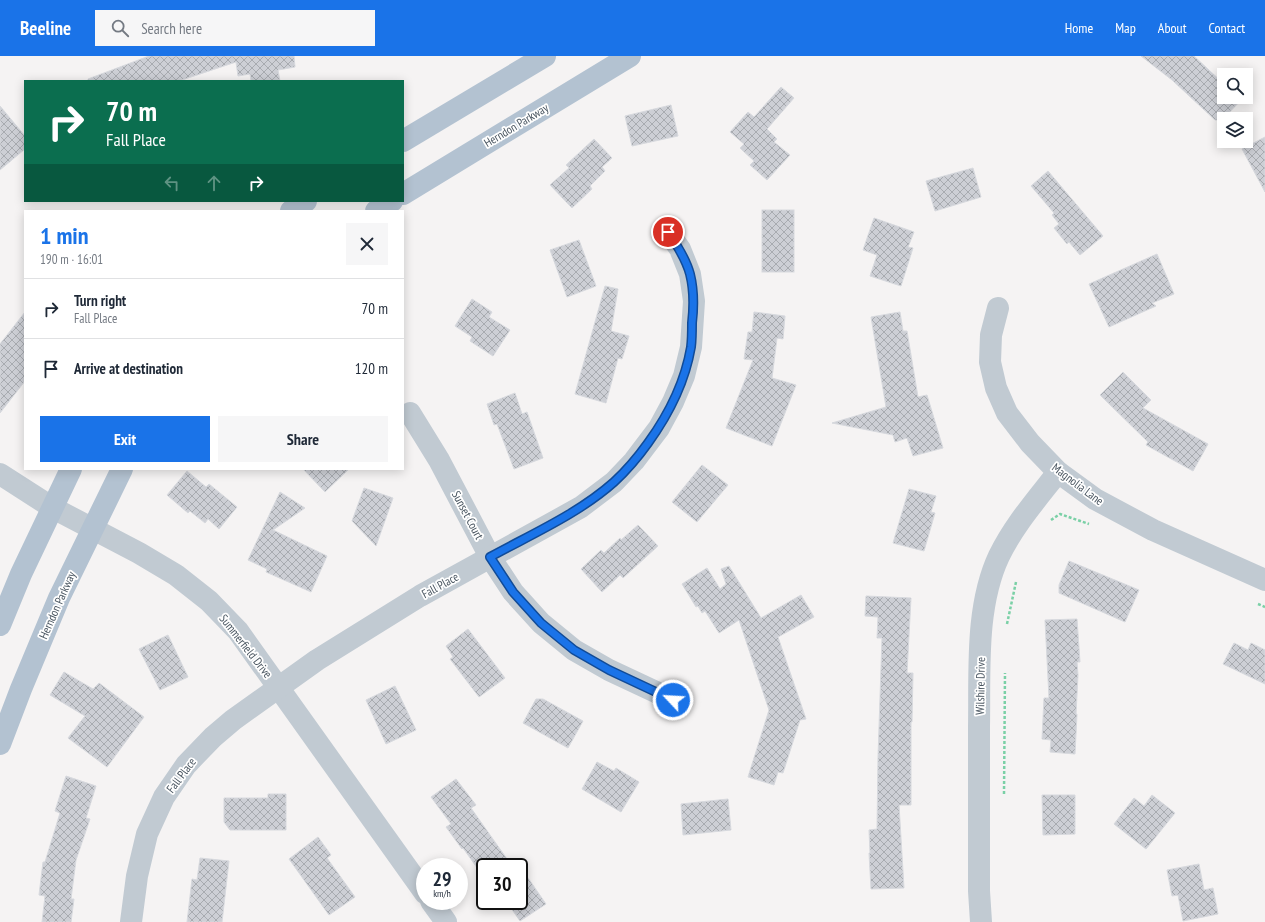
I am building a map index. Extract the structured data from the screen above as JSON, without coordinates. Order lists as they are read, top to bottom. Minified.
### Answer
{"streets":{"main road":["Herndon Parkway"],"street":["Magnolia Lane","Sunset Court","Fall Place","Summerfield Drive","Wilshire Drive"]},"crossings":[["Herndon Parkway","Summerfield Drive"],["Magnolia Lane","Wilshire Drive"],["Sunset Court","Fall Place"],["Fall Place","Summerfield Drive"]],"page":{"header":"Beeline","search":"Search here","nav":["Home","Map","About","Contact"],"turn":["70 m","Fall Place"],"heading":["1 min","190 m · 16:01"],"list":[{"name":"Turn right","note":"Fall Place","value":"70 m"},{"name":"Arrive at destination","value":"120 m"}],"buttons":["Exit","Share"],"speed":"29 km/h","limit":"30"}}
